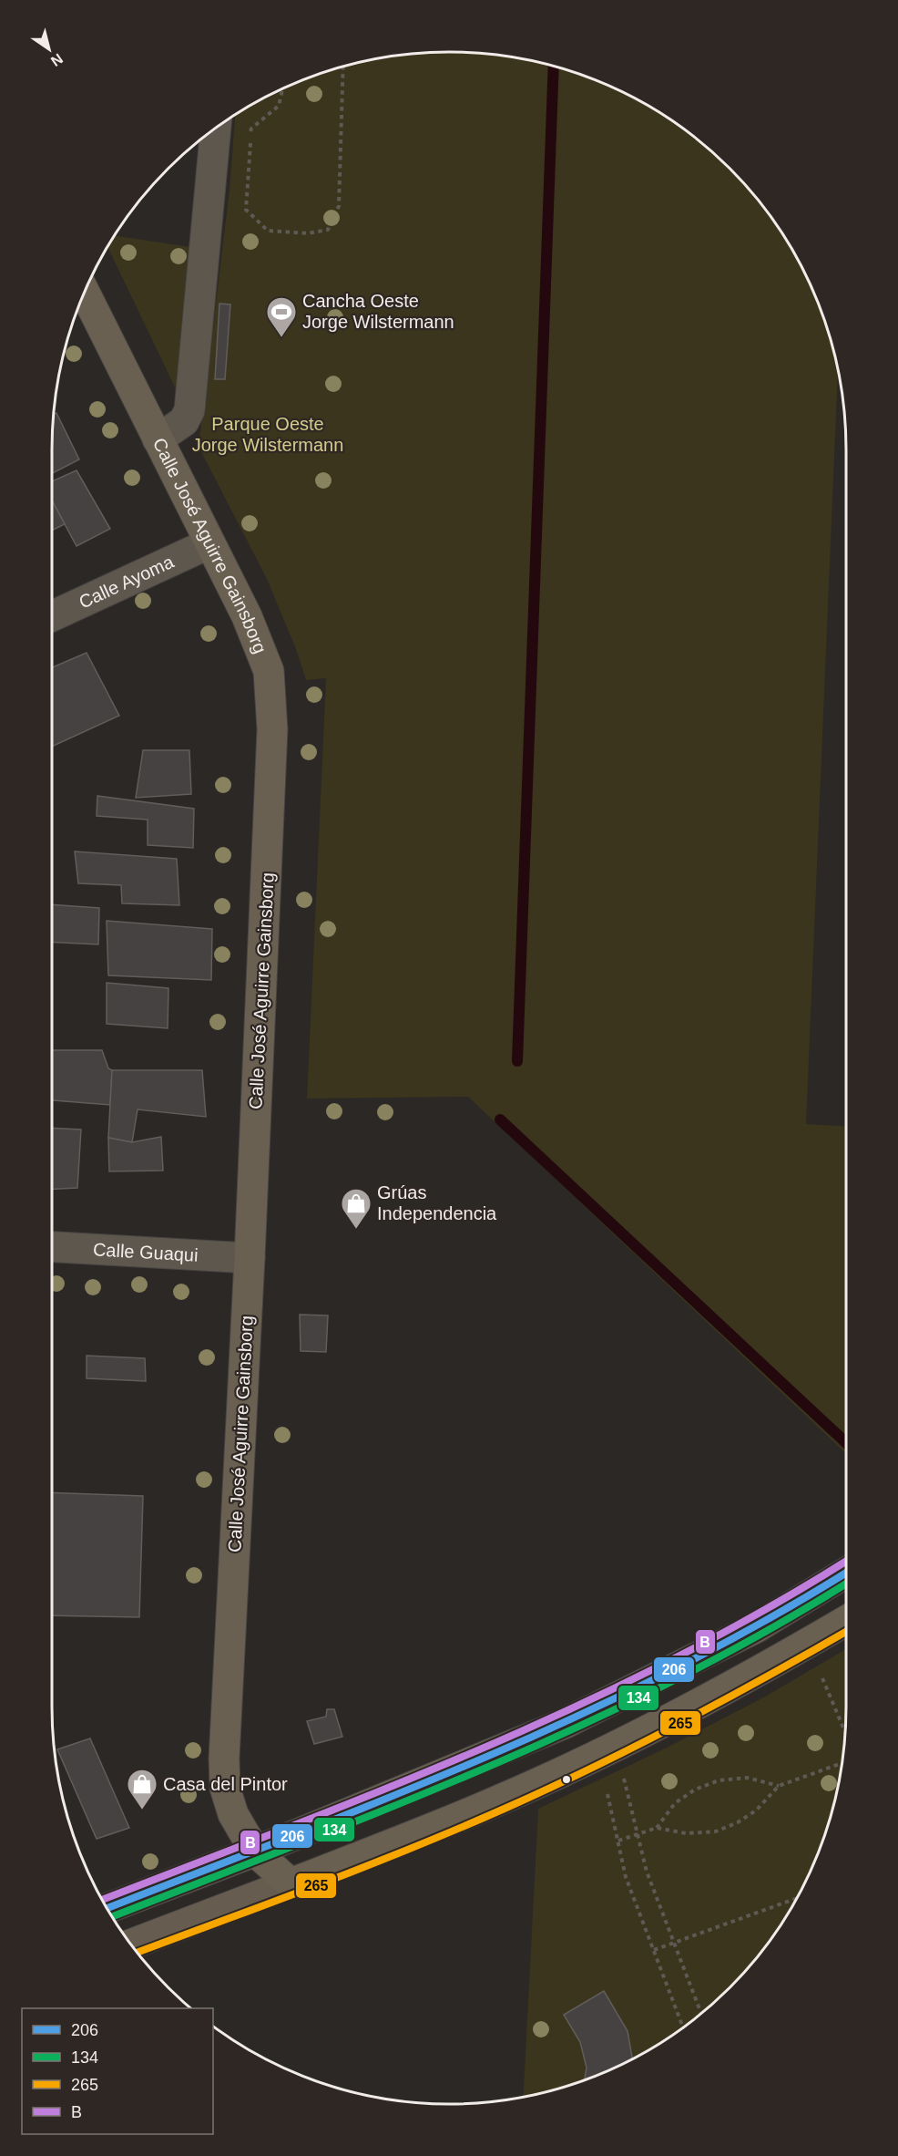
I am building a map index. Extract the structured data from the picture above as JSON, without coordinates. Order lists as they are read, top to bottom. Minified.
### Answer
{"streets":{"highway":["Calle José Aguirre Gainsborg"],"street":["Calle Ayoma","Calle Guaqui"]},"crossings":[["Calle José Aguirre Gainsborg","Calle Ayoma"],["Calle José Aguirre Gainsborg","Calle Guaqui"]],"parks":["Parque Oeste Jorge Wilstermann"],"places":{"sports":["Cancha Oeste Jorge Wilstermann"],"shop":["Grúas Independencia","Casa del Pintor"]},"lines":["transit line B","transit line 206","transit line 134","transit line 265"],"legend":["206","134","265","B"],"north":"bottom right"}
